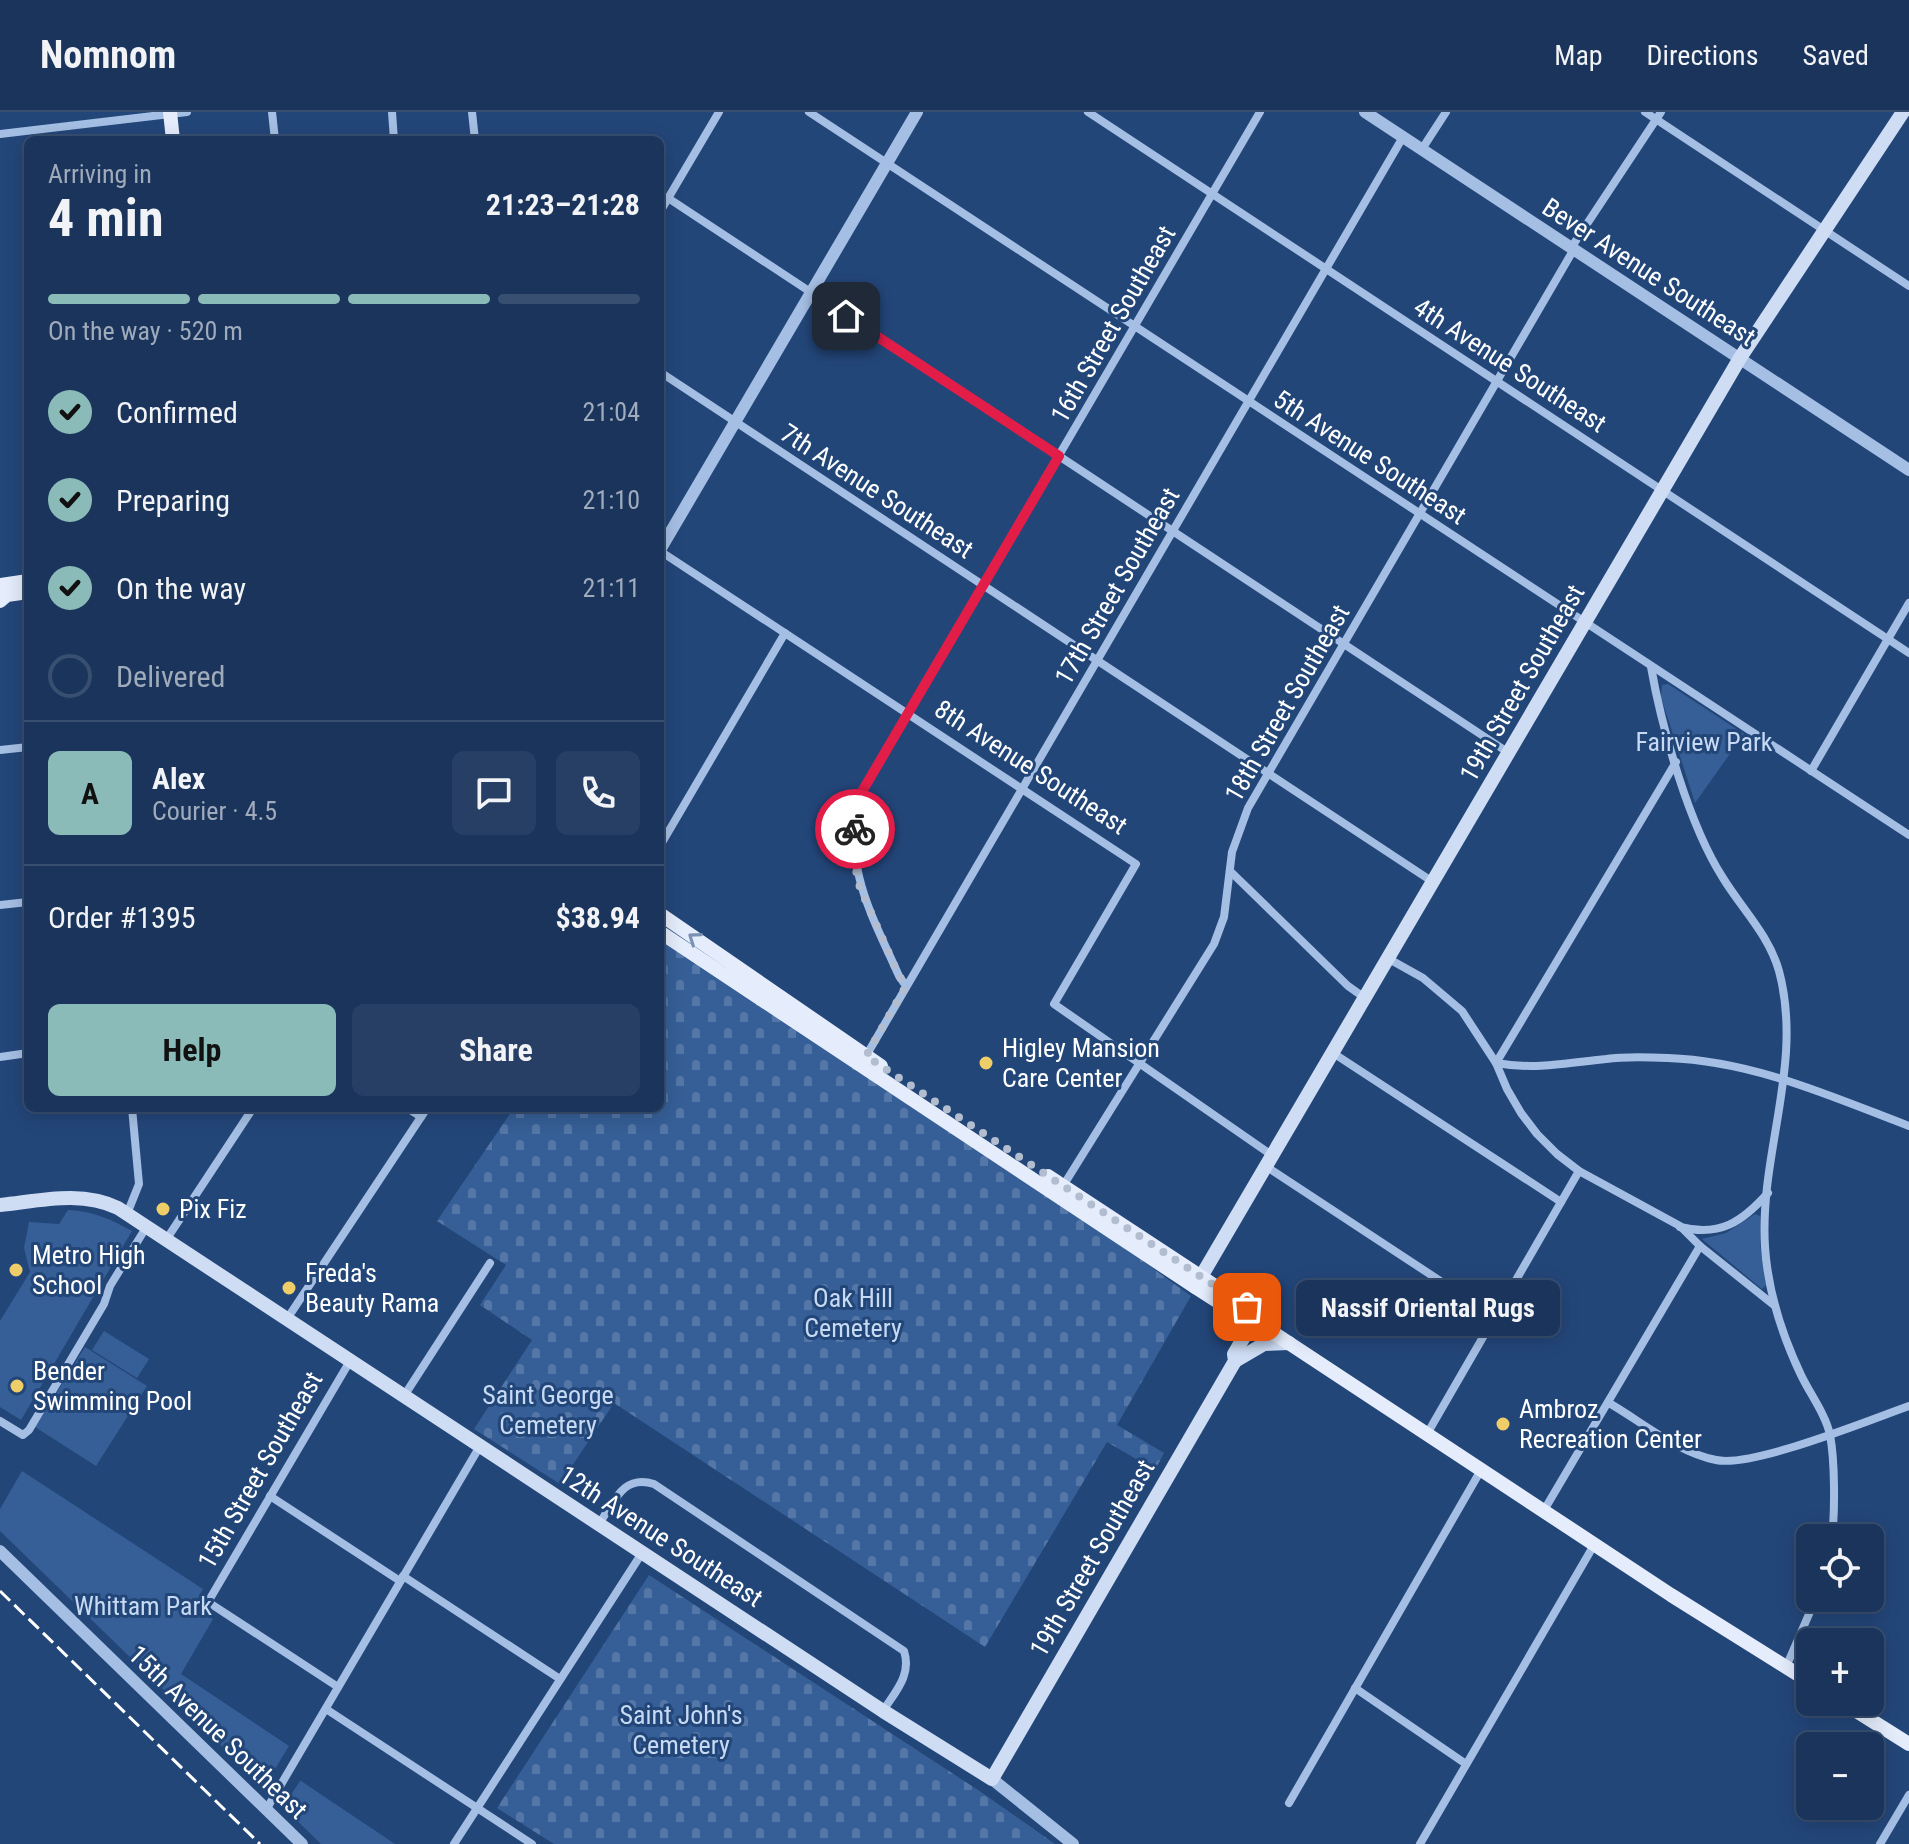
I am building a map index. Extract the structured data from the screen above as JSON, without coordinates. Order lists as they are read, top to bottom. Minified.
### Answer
{"streets":{"main road":["19th Street Southeast","12th Avenue Southeast"],"street":["Bever Avenue Southeast","16th Street Southeast","4th Avenue Southeast","5th Avenue Southeast","7th Avenue Southeast","17th Street Southeast","18th Street Southeast","8th Avenue Southeast","15th Street Southeast","15th Avenue Southeast"]},"crossings":[["Bever Avenue Southeast","17th Street Southeast"],["Bever Avenue Southeast","19th Street Southeast"],["Bever Avenue Southeast","18th Street Southeast"],["16th Street Southeast","4th Avenue Southeast"],["16th Street Southeast","5th Avenue Southeast"],["16th Street Southeast","7th Avenue Southeast"],["16th Street Southeast","17th Street Southeast"],["16th Street Southeast","8th Avenue Southeast"],["4th Avenue Southeast","17th Street Southeast"],["4th Avenue Southeast","19th Street Southeast"],["4th Avenue Southeast","18th Street Southeast"],["5th Avenue Southeast","17th Street Southeast"],["5th Avenue Southeast","19th Street Southeast"],["5th Avenue Southeast","18th Street Southeast"],["7th Avenue Southeast","17th Street Southeast"],["7th Avenue Southeast","19th Street Southeast"],["7th Avenue Southeast","18th Street Southeast"],["17th Street Southeast","8th Avenue Southeast"],["19th Street Southeast","12th Avenue Southeast"],["18th Street Southeast","8th Avenue Southeast"],["15th Street Southeast","12th Avenue Southeast"]],"parks":["Fairview Park","Oak Hill Cemetery","Saint George Cemetery","Whittam Park","Saint John's Cemetery"],"places":["Higley Mansion Care Center","Pix Fiz","Metro High School","Freda's Beauty Rama","Nassif Oriental Rugs","Bender Swimming Pool","Ambroz Recreation Center"],"page":{"header":"Nomnom","nav":["Map","Directions","Saved"],"heading":["4 min","Arriving in","21:23–21:28"],"panel":["Alex","Courier · 4.5","Order #1395","$38.94"],"bar":"On the way · 520 m","list":[["Confirmed","21:04"],["Preparing","21:10"],["On the way","21:11"],"Delivered"],"round":"A","buttons":["Help","Share"],"bubble":"Nassif Oriental Rugs","map_buttons":["+","−"]}}
